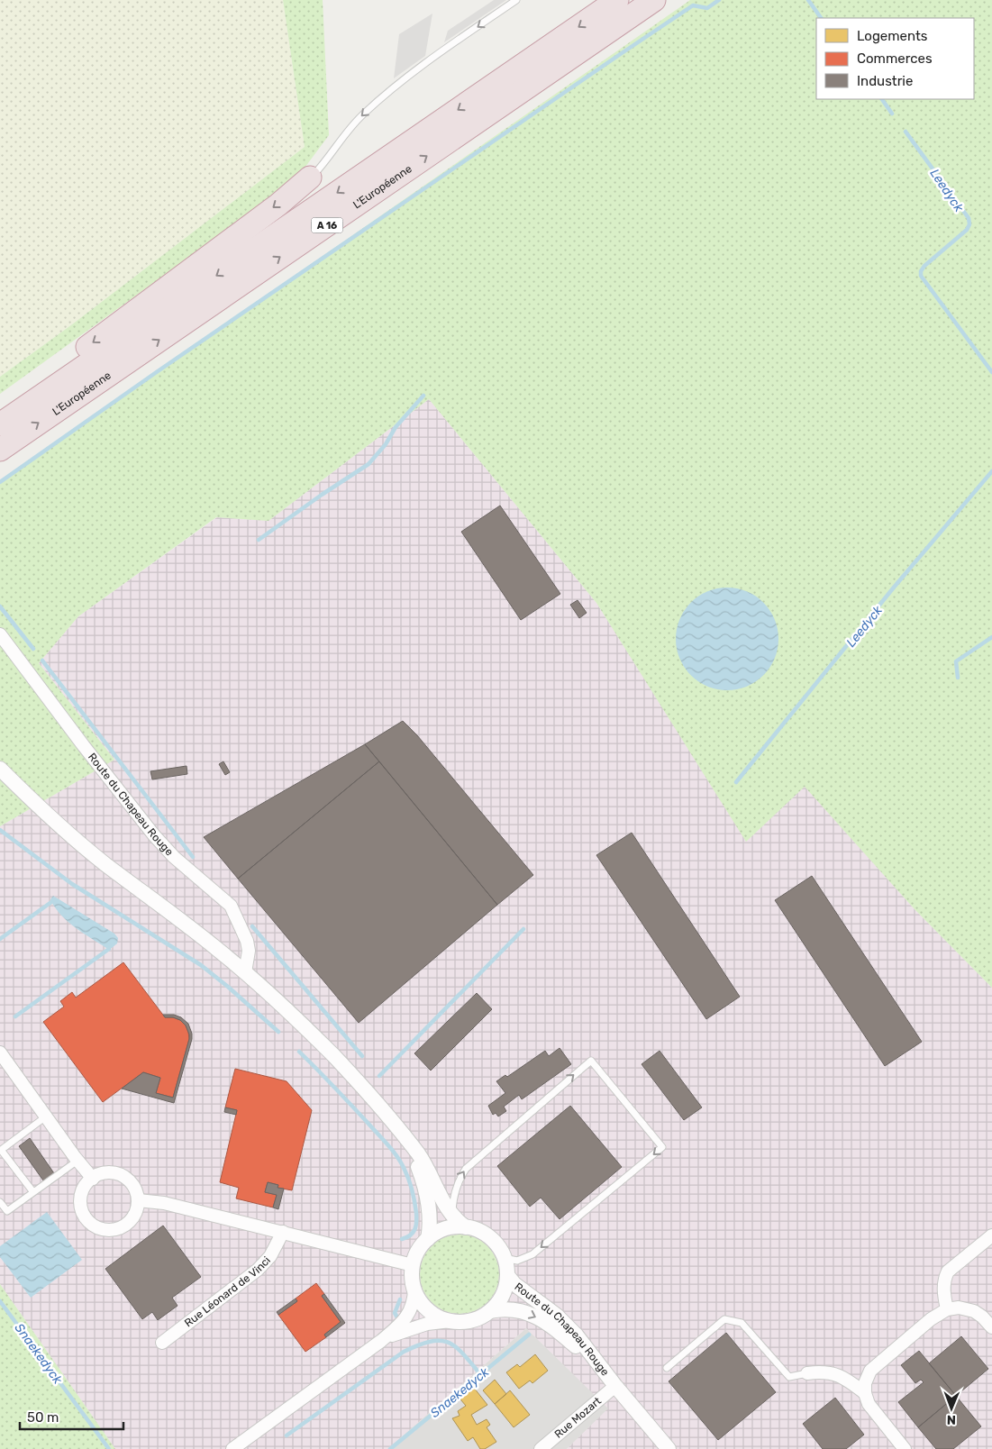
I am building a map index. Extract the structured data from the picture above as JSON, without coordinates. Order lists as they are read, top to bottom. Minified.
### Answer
{"streets":{"highway":["L'Européenne","A 16"],"street":["Route du Chapeau Rouge","Rue Léonard de Vinci","Rue Mozart"]},"crossings":[["Route du Chapeau Rouge","Rue Mozart"]],"water":["Leedyck","Snaekedyck"],"legend":["Logements","Commerces","Industrie"],"scale_bar":"50 m","north":"bottom"}
